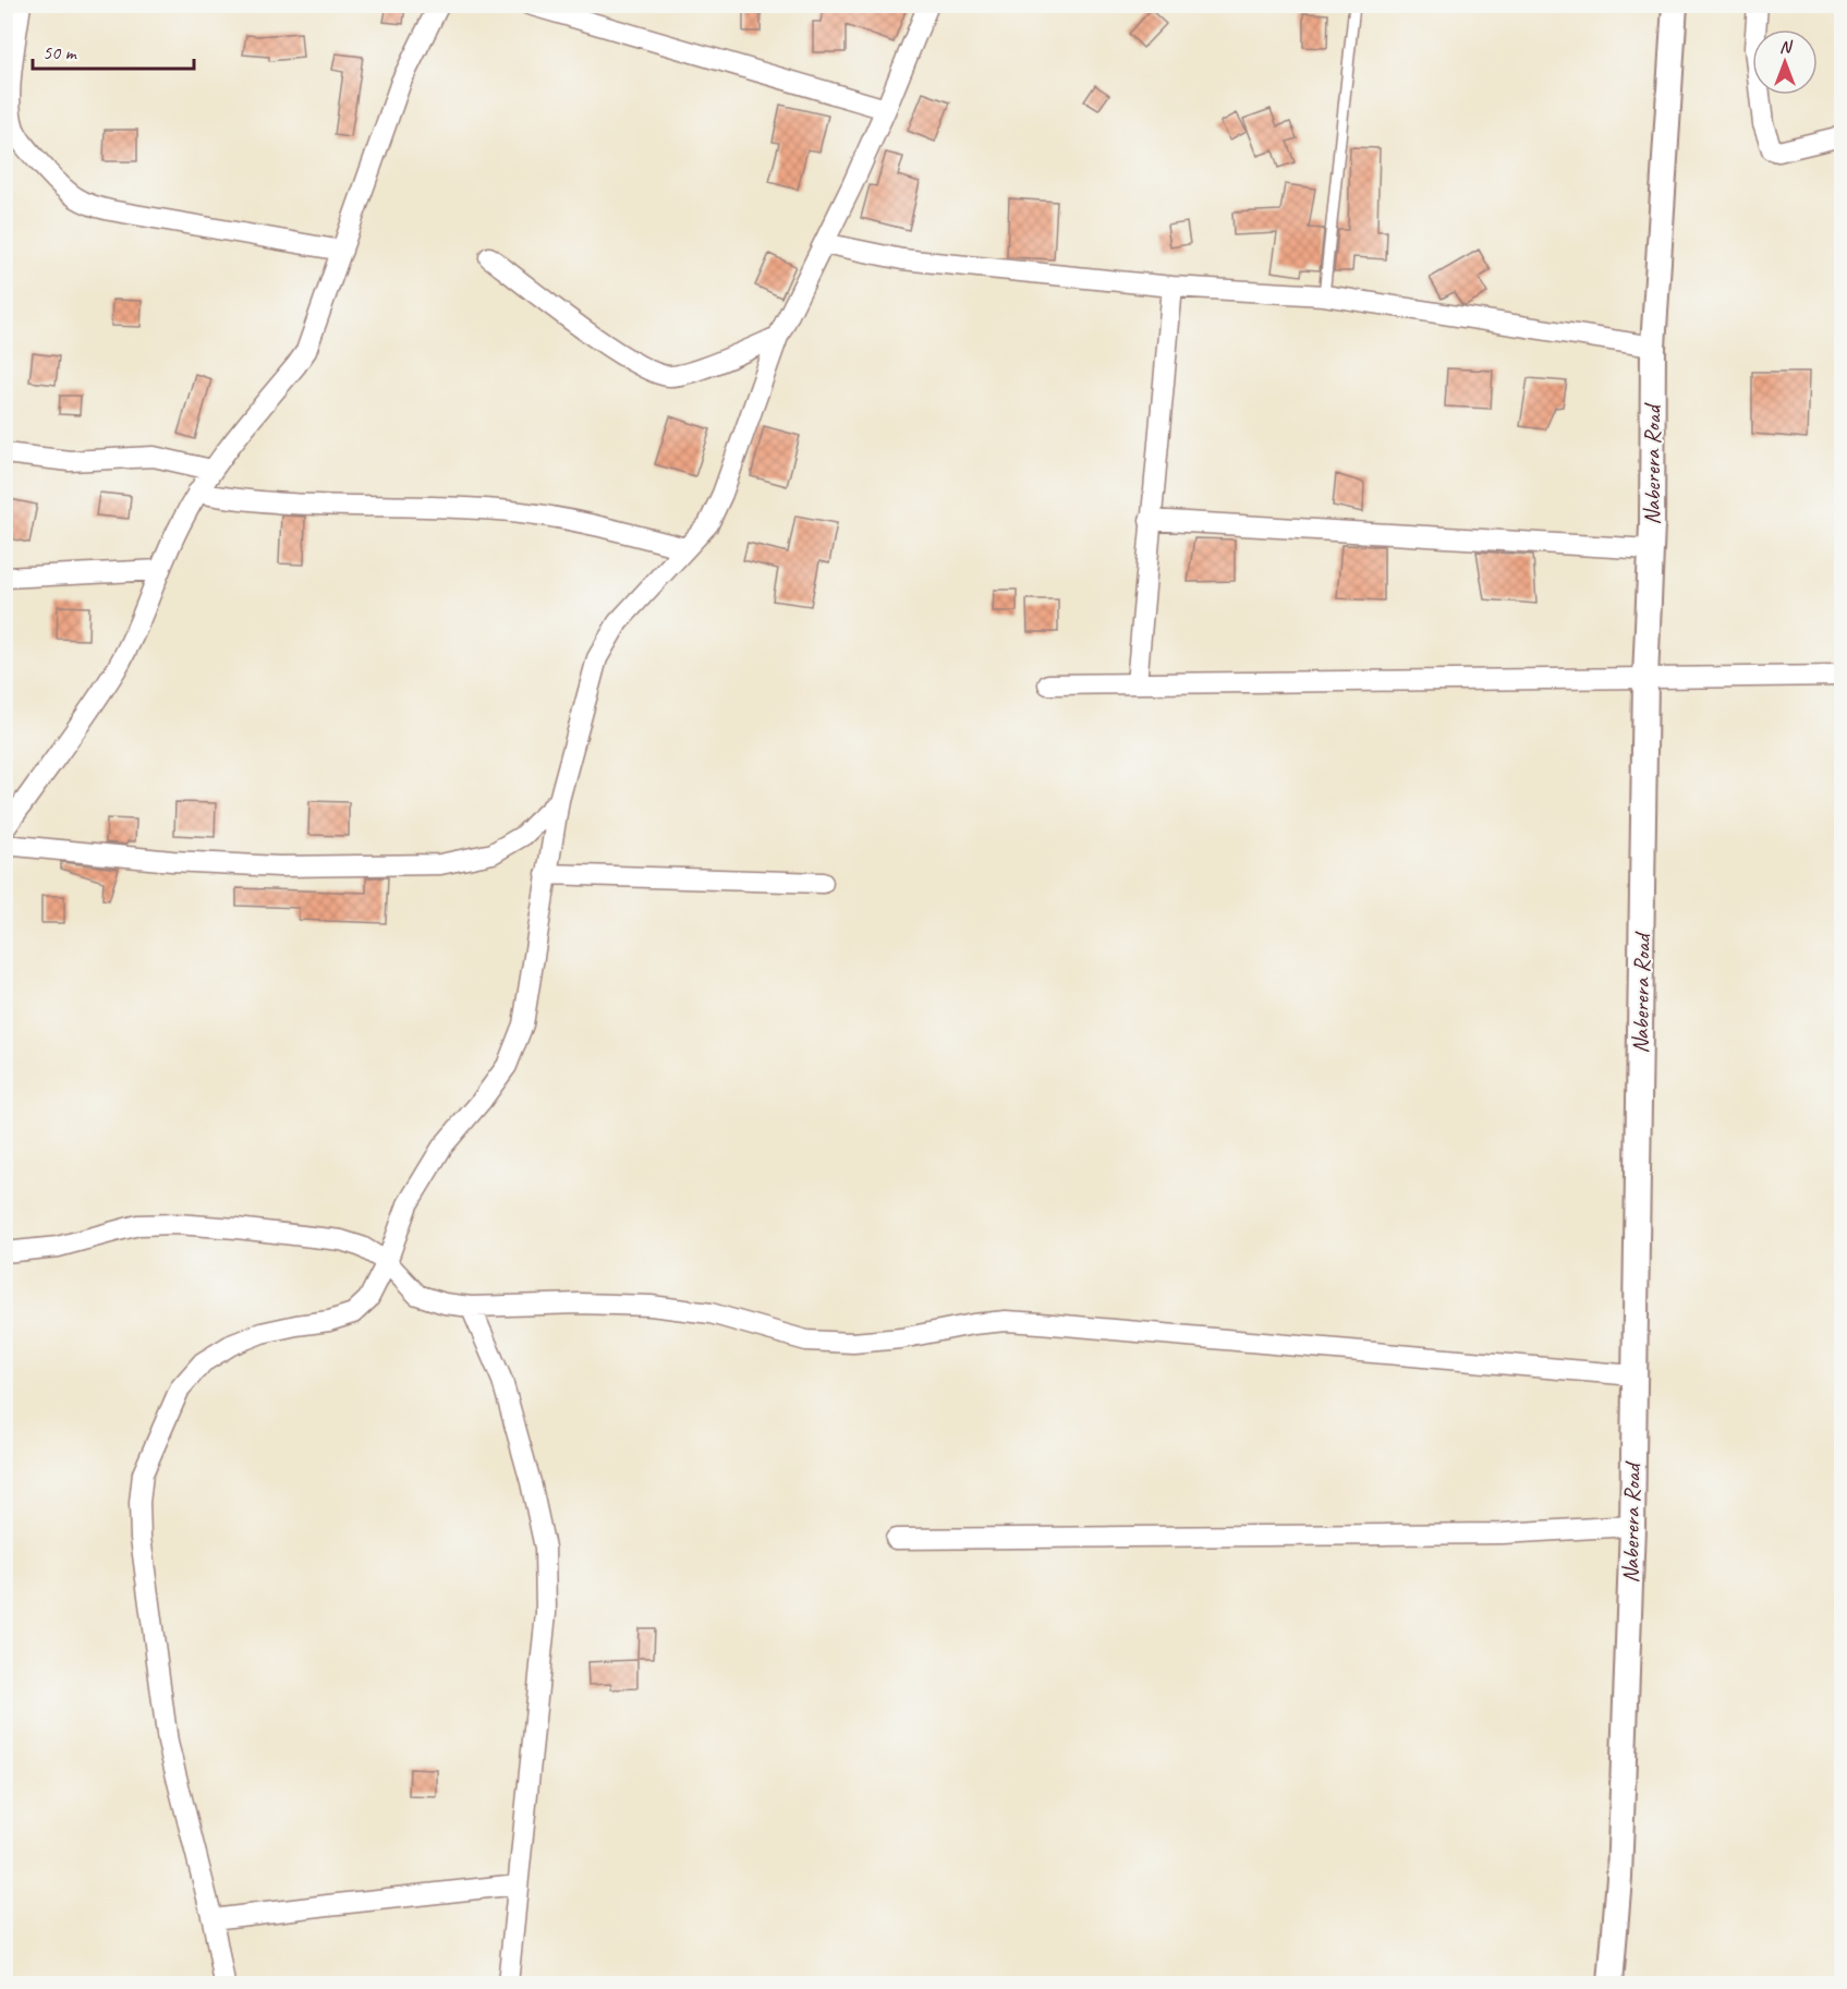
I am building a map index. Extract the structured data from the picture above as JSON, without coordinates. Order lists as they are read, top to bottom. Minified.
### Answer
{"streets":{"street":["Naberera Road"]},"scale_bar":"50 m","north":"top"}
